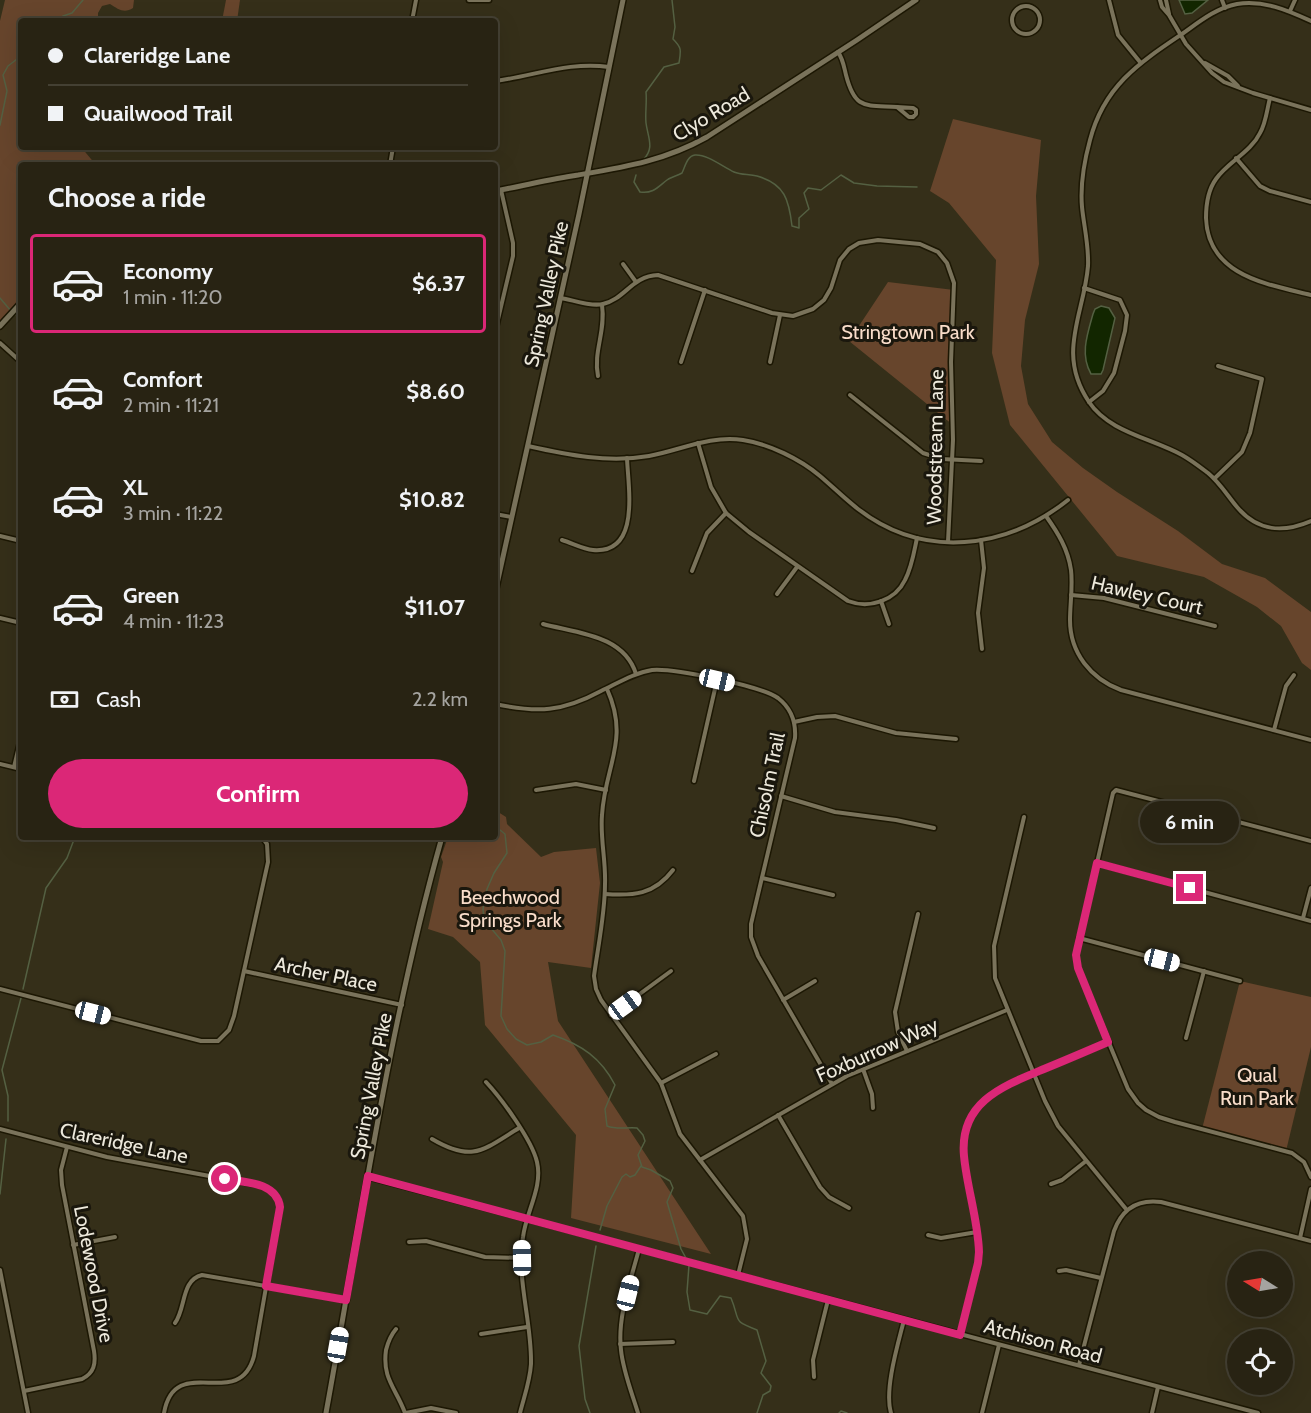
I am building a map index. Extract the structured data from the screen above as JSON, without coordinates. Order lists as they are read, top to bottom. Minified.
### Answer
{"streets":{"street":["Clyo Road","Spring Valley Pike","Woodstream Lane","Hawley Court","Chisolm Trail","Archer Place","Foxburrow Way","Clareridge Lane","Lodewood Drive","Atchison Road"]},"crossings":[["Clyo Road","Spring Valley Pike"],["Spring Valley Pike","Archer Place"],["Spring Valley Pike","Atchison Road"],["Chisolm Trail","Foxburrow Way"],["Clareridge Lane","Lodewood Drive"]],"parks":["Stringtown Park","Beechwood Springs Park","Qual Run Park"],"north":"left","page":{"banner":["Clareridge Lane","Quailwood Trail"],"heading":"Choose a ride","list":[{"name":"Economy","note":"1 min · 11:20","value":"$6.37"},{"name":"Comfort","note":"2 min · 11:21","value":"$8.60"},{"name":"XL","note":"3 min · 11:22","value":"$10.82"},{"name":"Green","note":"4 min · 11:23","value":"$11.07"}],"pay":["Cash","2.2 km"],"buttons":"Confirm","bubble":"6 min"}}
